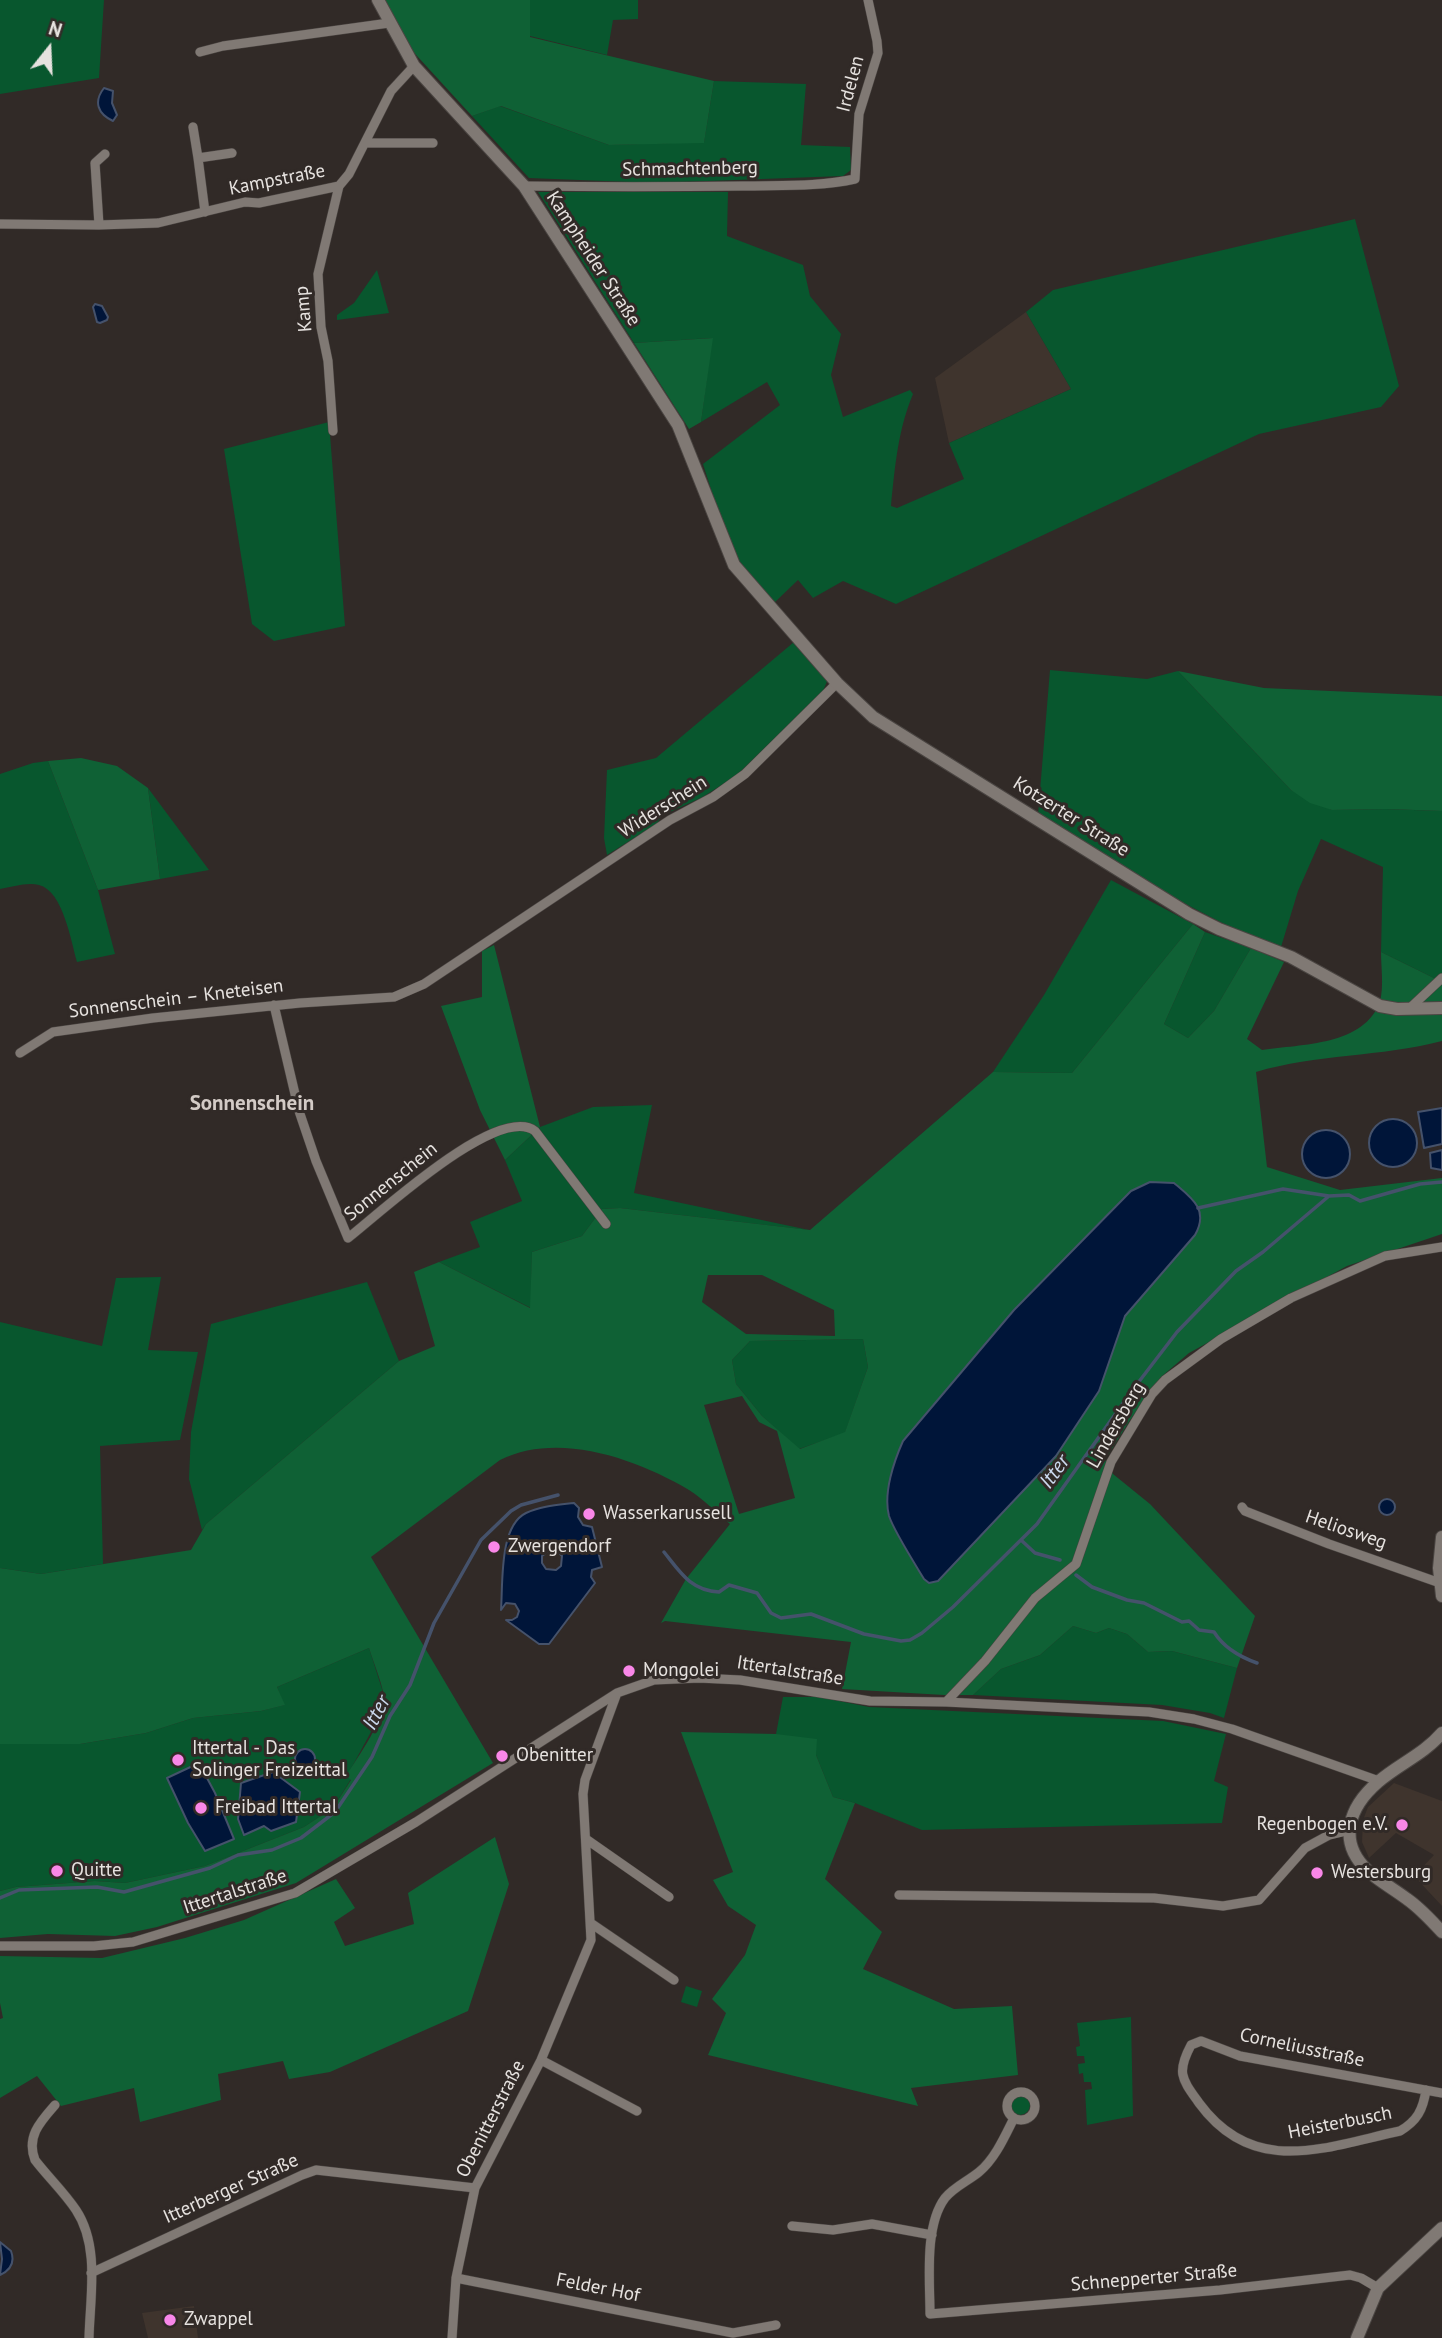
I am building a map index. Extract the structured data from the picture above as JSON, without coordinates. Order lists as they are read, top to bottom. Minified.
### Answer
{"streets":{"street":["Irdelen","Schmachtenberg","Kampstraße","Kampheider Straße","Kamp","Widerschein","Kotzerter Straße","Sonnenschein – Kneteisen","Sonnenschein","Lindersberg","Heliosweg","Ittertalstraße","Corneliusstraße","Obenitterstraße","Heisterbusch","Itterberger Straße","Schnepperter Straße","Felder Hof"]},"crossings":[["Irdelen","Schmachtenberg"],["Schmachtenberg","Kampheider Straße"],["Kampstraße","Kampheider Straße"],["Kampstraße","Kamp"],["Kampheider Straße","Kotzerter Straße"],["Widerschein","Kotzerter Straße"],["Widerschein","Sonnenschein – Kneteisen"],["Sonnenschein – Kneteisen","Sonnenschein"],["Lindersberg","Ittertalstraße"],["Ittertalstraße","Obenitterstraße"],["Corneliusstraße","Heisterbusch"],["Obenitterstraße","Itterberger Straße"],["Obenitterstraße","Felder Hof"]],"districts":["Sonnenschein"],"water":["Itter"],"places":["Wasserkarussell","Zwergendorf","Mongolei","Obenitter","Ittertal - Das Solinger Freizeittal","Freibad Ittertal","Regenbogen e.V.","Quitte","Westersburg","Zwappel"],"north":"top"}
